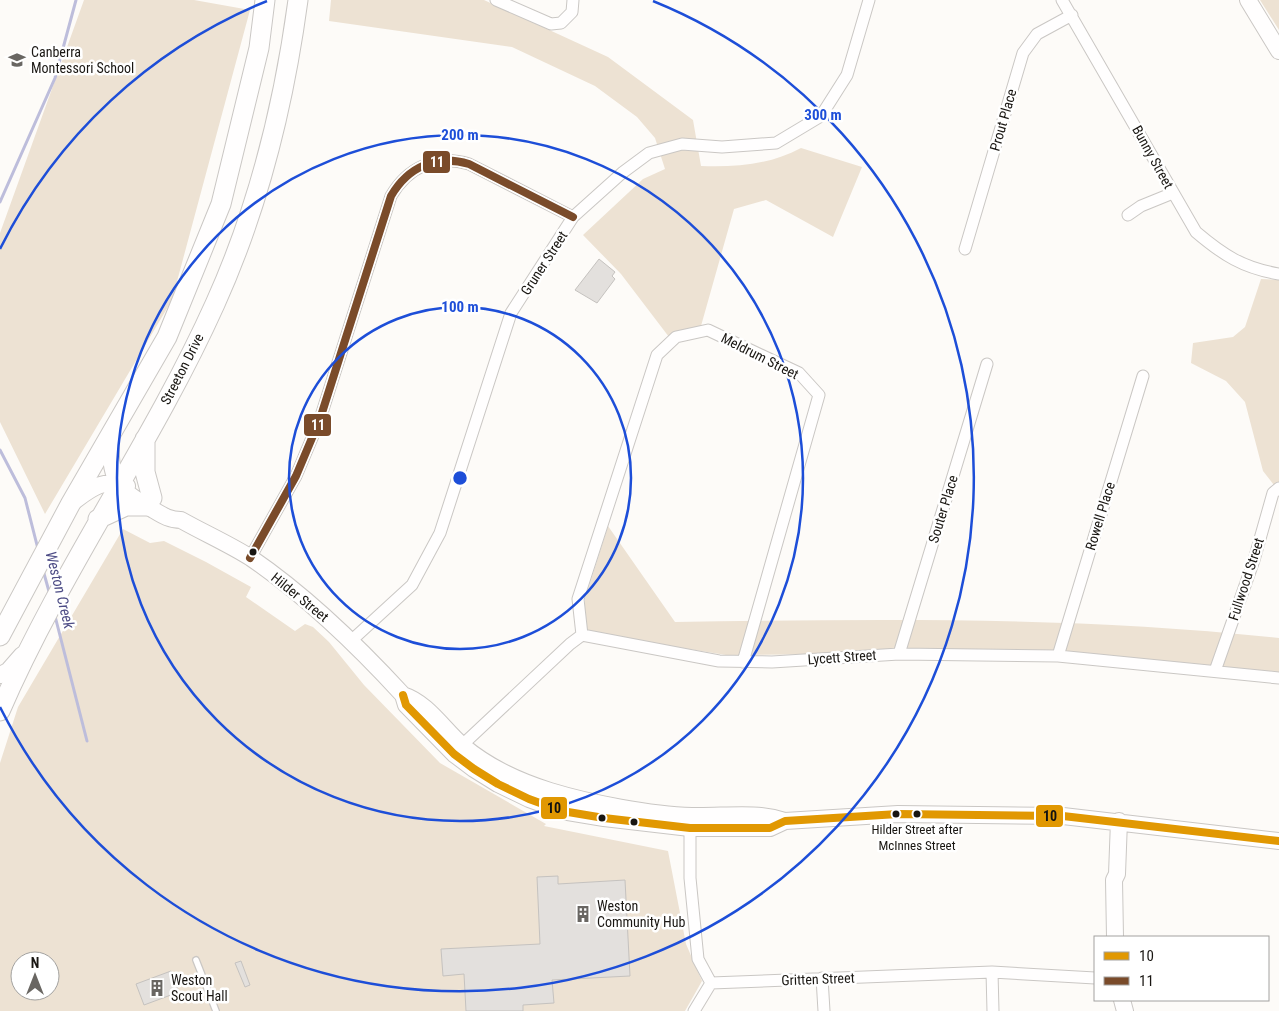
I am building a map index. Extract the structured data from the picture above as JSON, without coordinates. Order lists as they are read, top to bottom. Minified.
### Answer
{"streets":{"main road":["Streeton Drive"],"street":["Prout Place","Bunny Street","Gruner Street","Meldrum Street","Souter Place","Rowell Place","Fullwood Street","Hilder Street","Lycett Street","Gritten Street"]},"crossings":[["Prout Place","Bunny Street"],["Gruner Street","Hilder Street"],["Meldrum Street","Lycett Street"],["Streeton Drive","Hilder Street"],["Souter Place","Lycett Street"],["Rowell Place","Lycett Street"],["Fullwood Street","Lycett Street"]],"water":["Weston Creek"],"places":{"school or university":["Canberra Montessori School"],"other":["Hilder Street after McInnes Street"],"building":["Weston Community Hub","Weston Scout Hall"]},"lines":["transit line 11","transit line 10"],"legend":["10","11"],"north":"top","rings":["300 m","200 m","100 m"]}
